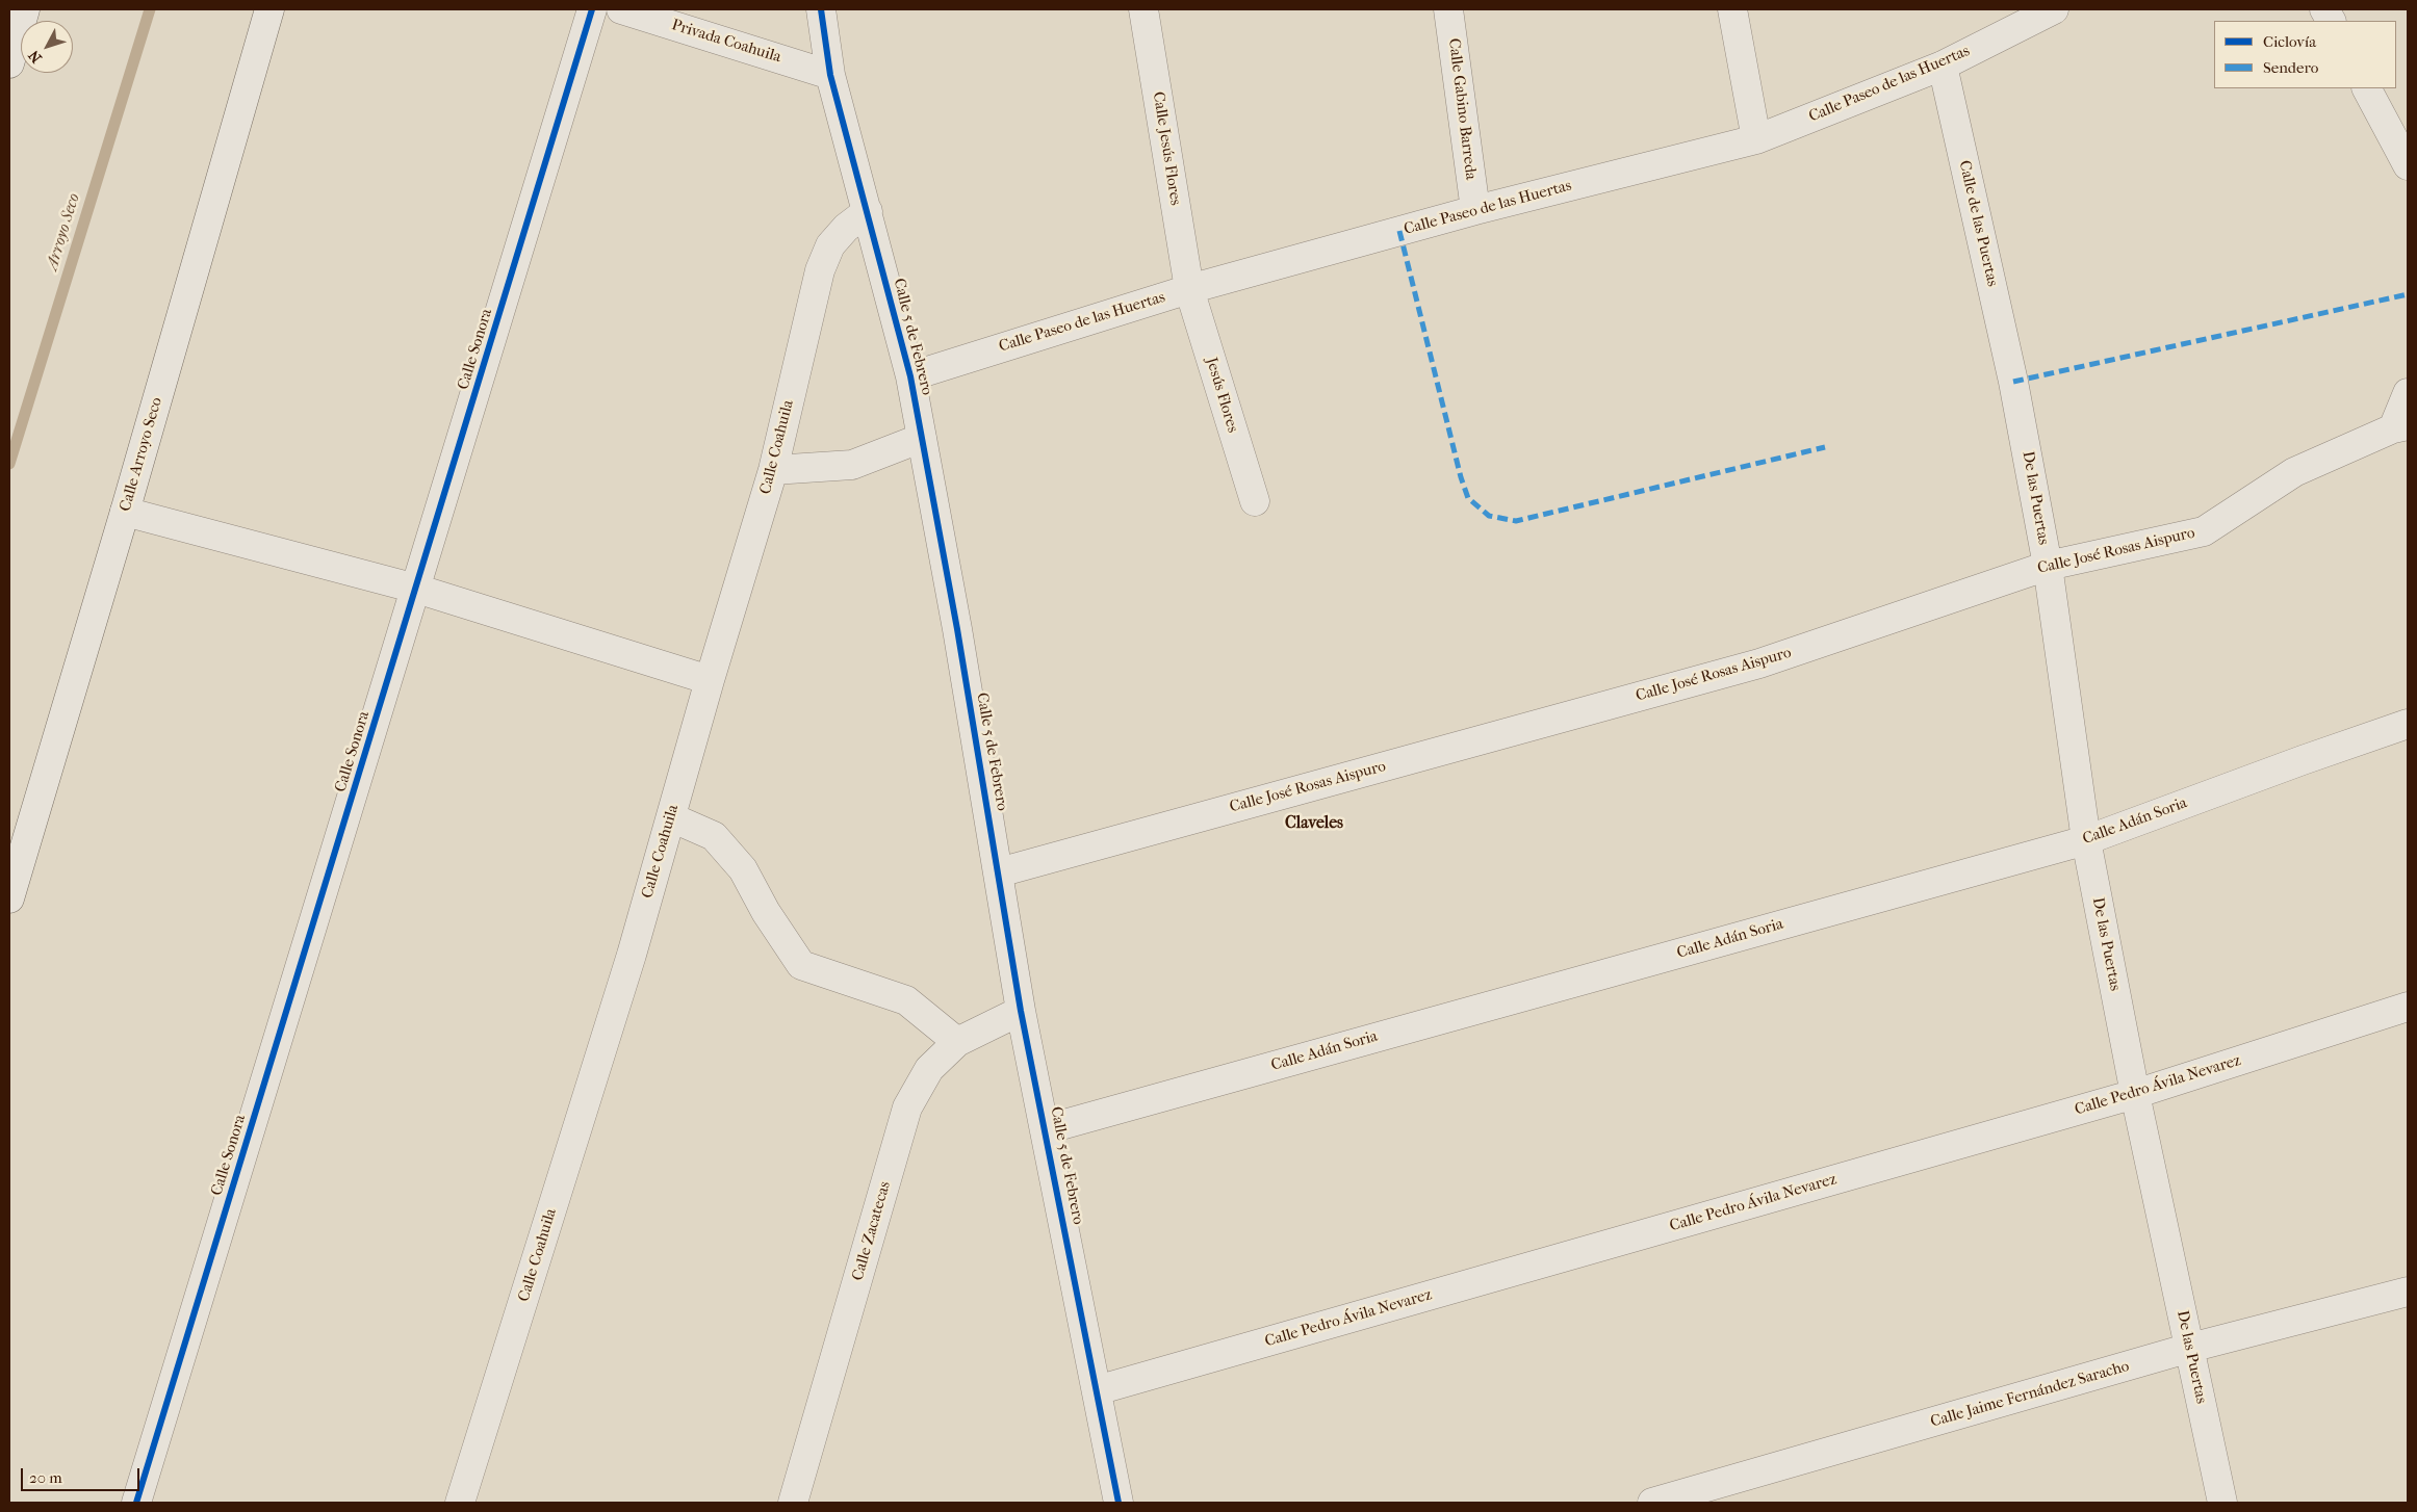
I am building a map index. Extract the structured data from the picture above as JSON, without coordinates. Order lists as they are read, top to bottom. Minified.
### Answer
{"streets":{"street":["Privada Coahuila","Calle Paseo de las Huertas","Calle Gabino Barreda","Calle Jesús Flores","Calle de las Puertas","Calle 5 de Febrero","Calle Sonora","Jesús Flores","Calle Coahuila","Calle Arroyo Seco","De las Puertas","Calle José Rosas Aispuro","Calle Adán Soria","Calle Pedro Ávila Nevarez","Calle Zacatecas","Calle Jaime Fernández Saracho"]},"crossings":[["Privada Coahuila","Calle 5 de Febrero"],["Calle Paseo de las Huertas","Calle Gabino Barreda"],["Calle Paseo de las Huertas","Calle Jesús Flores"],["Calle Paseo de las Huertas","Calle de las Puertas"],["Calle Paseo de las Huertas","Calle 5 de Febrero"],["Calle Paseo de las Huertas","Jesús Flores"],["Calle Jesús Flores","Jesús Flores"],["Calle de las Puertas","De las Puertas"],["Calle 5 de Febrero","Calle Coahuila"],["Calle 5 de Febrero","Calle José Rosas Aispuro"],["Calle 5 de Febrero","Calle Adán Soria"],["Calle 5 de Febrero","Calle Pedro Ávila Nevarez"],["Calle 5 de Febrero","Calle Zacatecas"],["De las Puertas","Calle José Rosas Aispuro"],["De las Puertas","Calle Adán Soria"],["De las Puertas","Calle Pedro Ávila Nevarez"],["De las Puertas","Calle Jaime Fernández Saracho"]],"districts":["Claveles"],"water":["Arroyo Seco"],"legend":["Ciclovía","Sendero"],"scale_bar":"20 m","north":"bottom left"}
